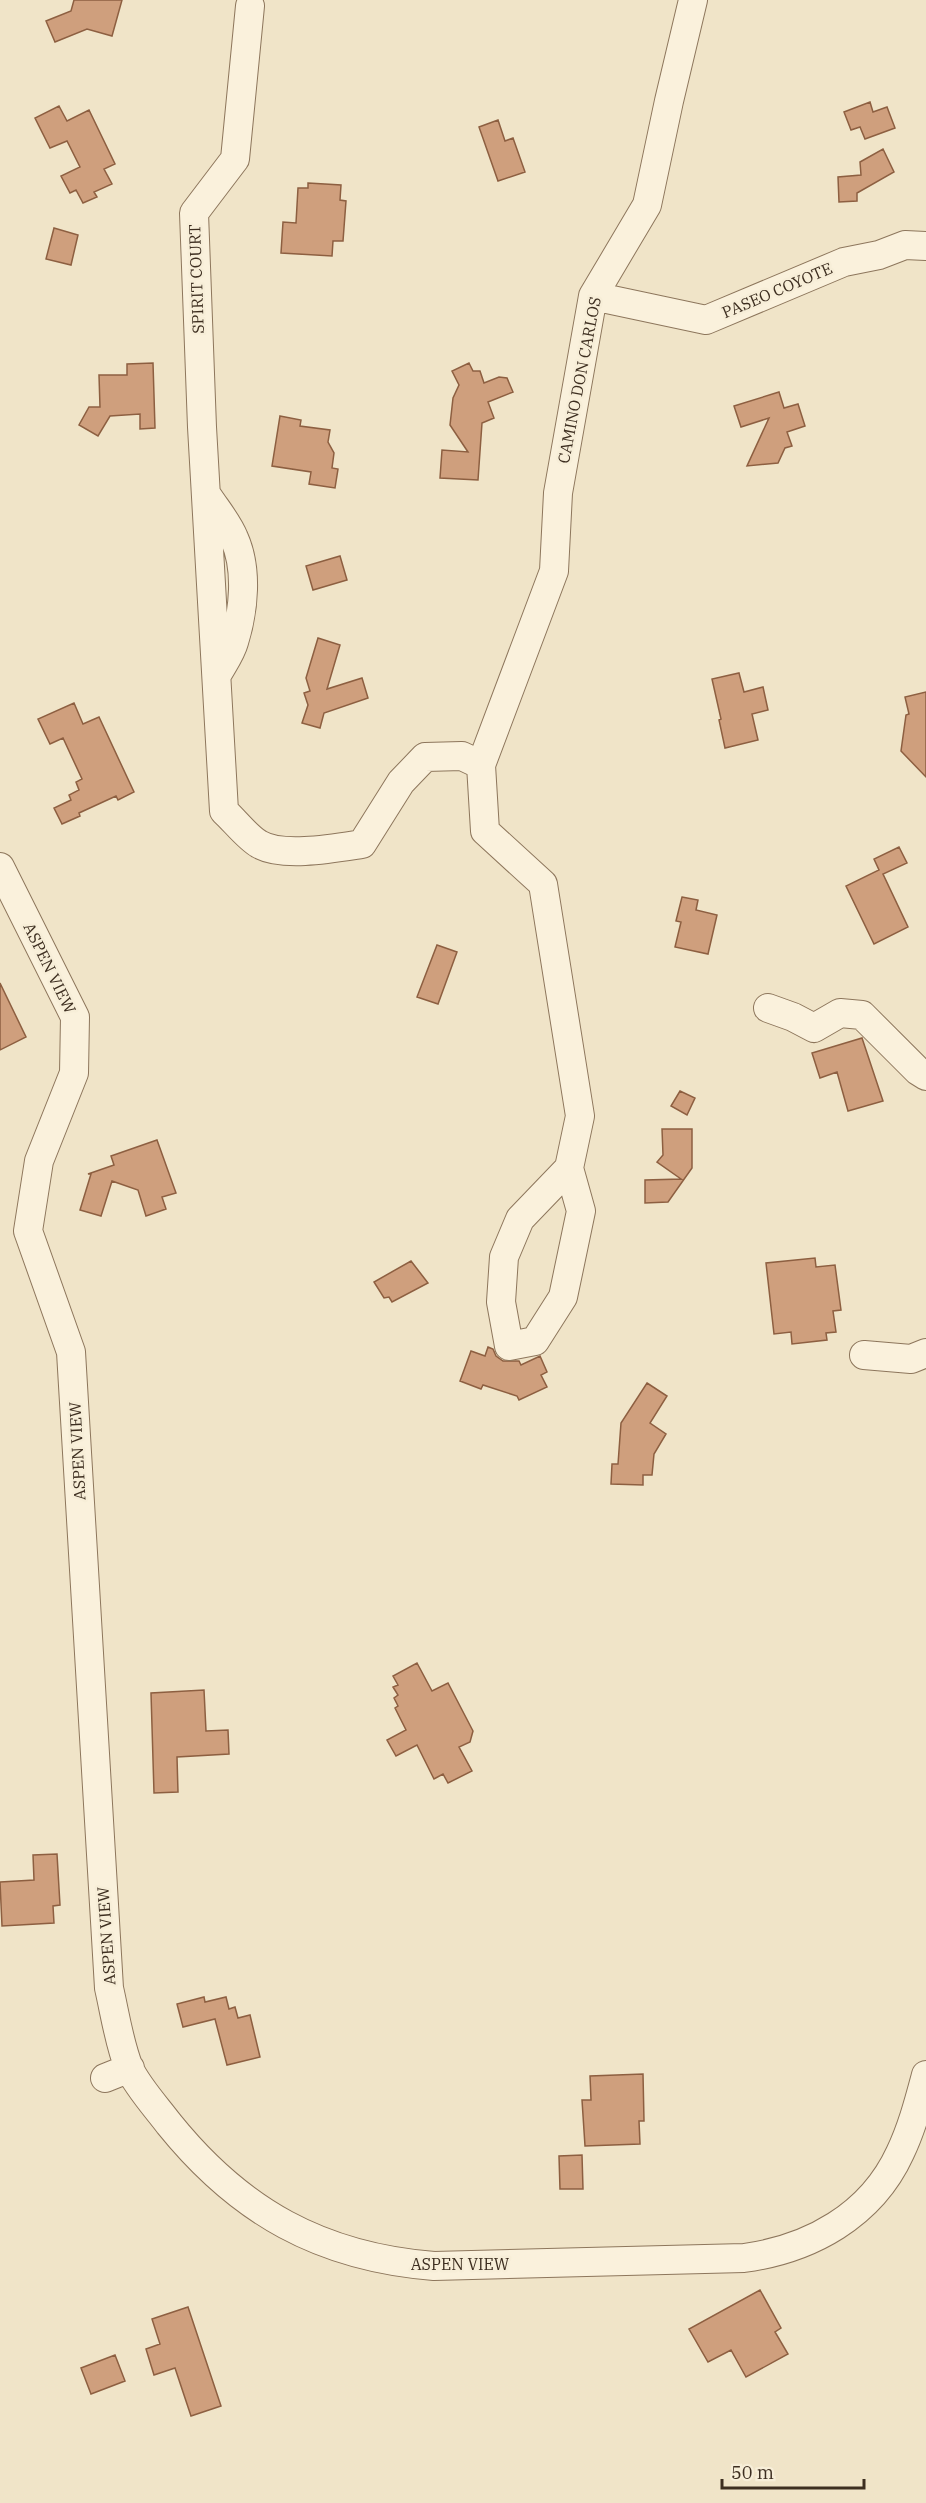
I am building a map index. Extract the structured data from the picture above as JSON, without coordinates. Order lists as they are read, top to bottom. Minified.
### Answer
{"streets":{"street":["SPIRIT COURT","PASEO COYOTE","CAMINO DON CARLOS","ASPEN VIEW"]},"crossings":[["SPIRIT COURT","CAMINO DON CARLOS"],["PASEO COYOTE","CAMINO DON CARLOS"]],"scale_bar":"50 m"}
